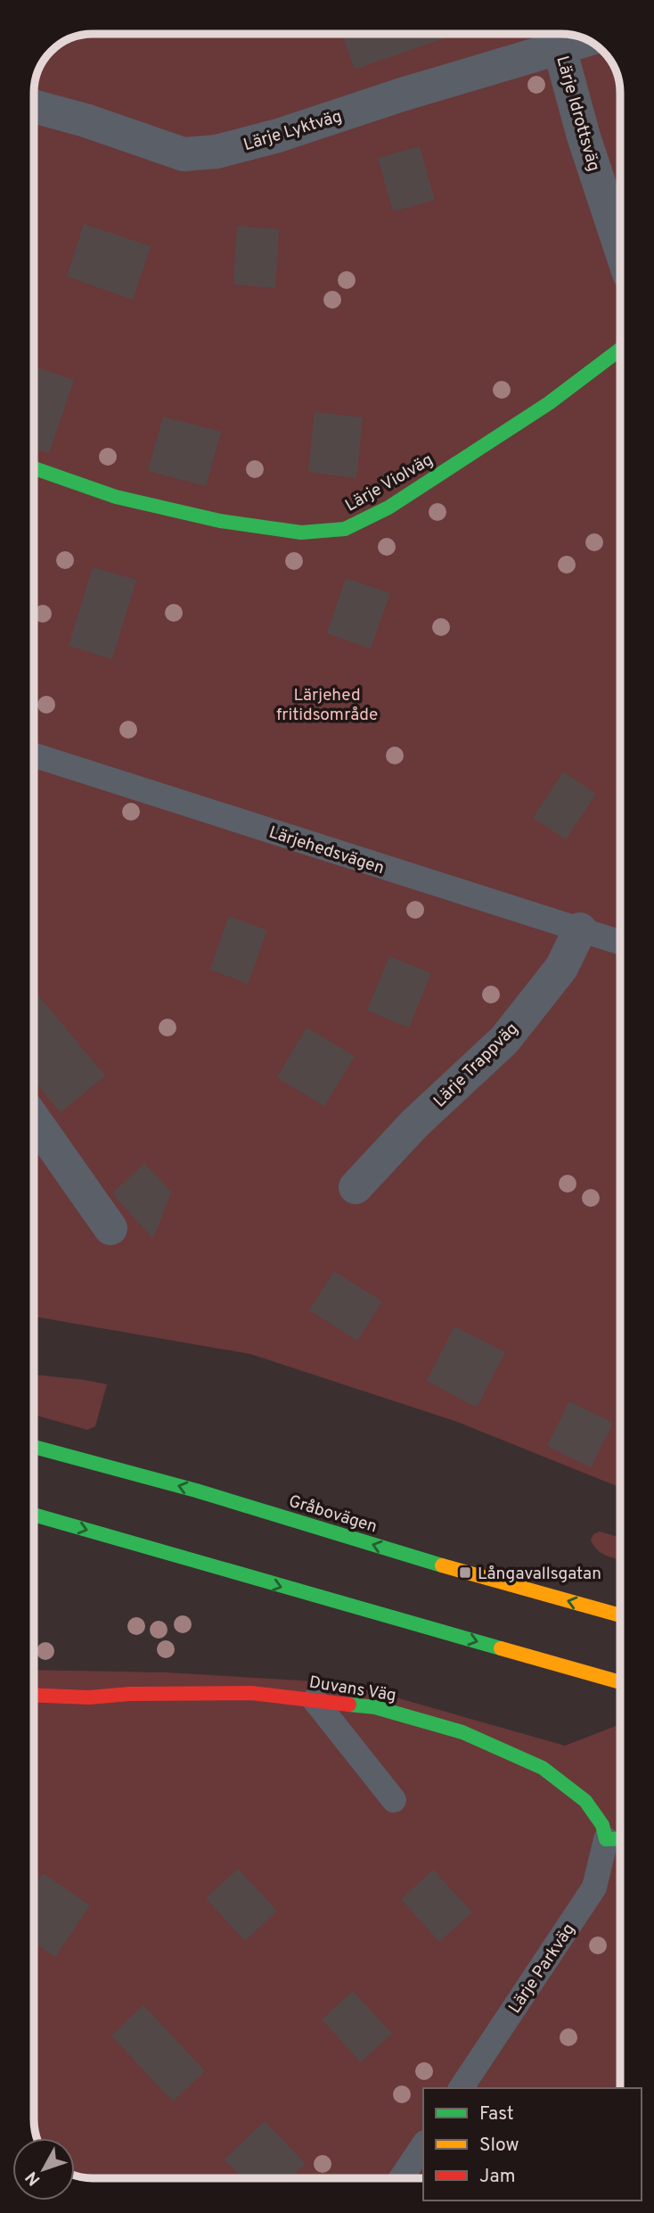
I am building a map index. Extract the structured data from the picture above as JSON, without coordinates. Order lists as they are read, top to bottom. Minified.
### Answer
{"streets":{"street":["Lärje Idrottsväg","Lärje Lyktväg","Lärje Violväg","Lärje Trappväg","Gråbovägen","Duvans Väg"],"lane":["Lärjehedsvägen","Lärje Parkväg"]},"crossings":[["Lärje Idrottsväg","Lärje Lyktväg"],["Lärjehedsvägen","Lärje Trappväg"],["Duvans Väg","Lärje Parkväg"]],"parks":["Lärjehed fritidsområde"],"places":{"transit":["Långavallsgatan"]},"legend":["Fast","Slow","Jam"],"north":"bottom left"}
